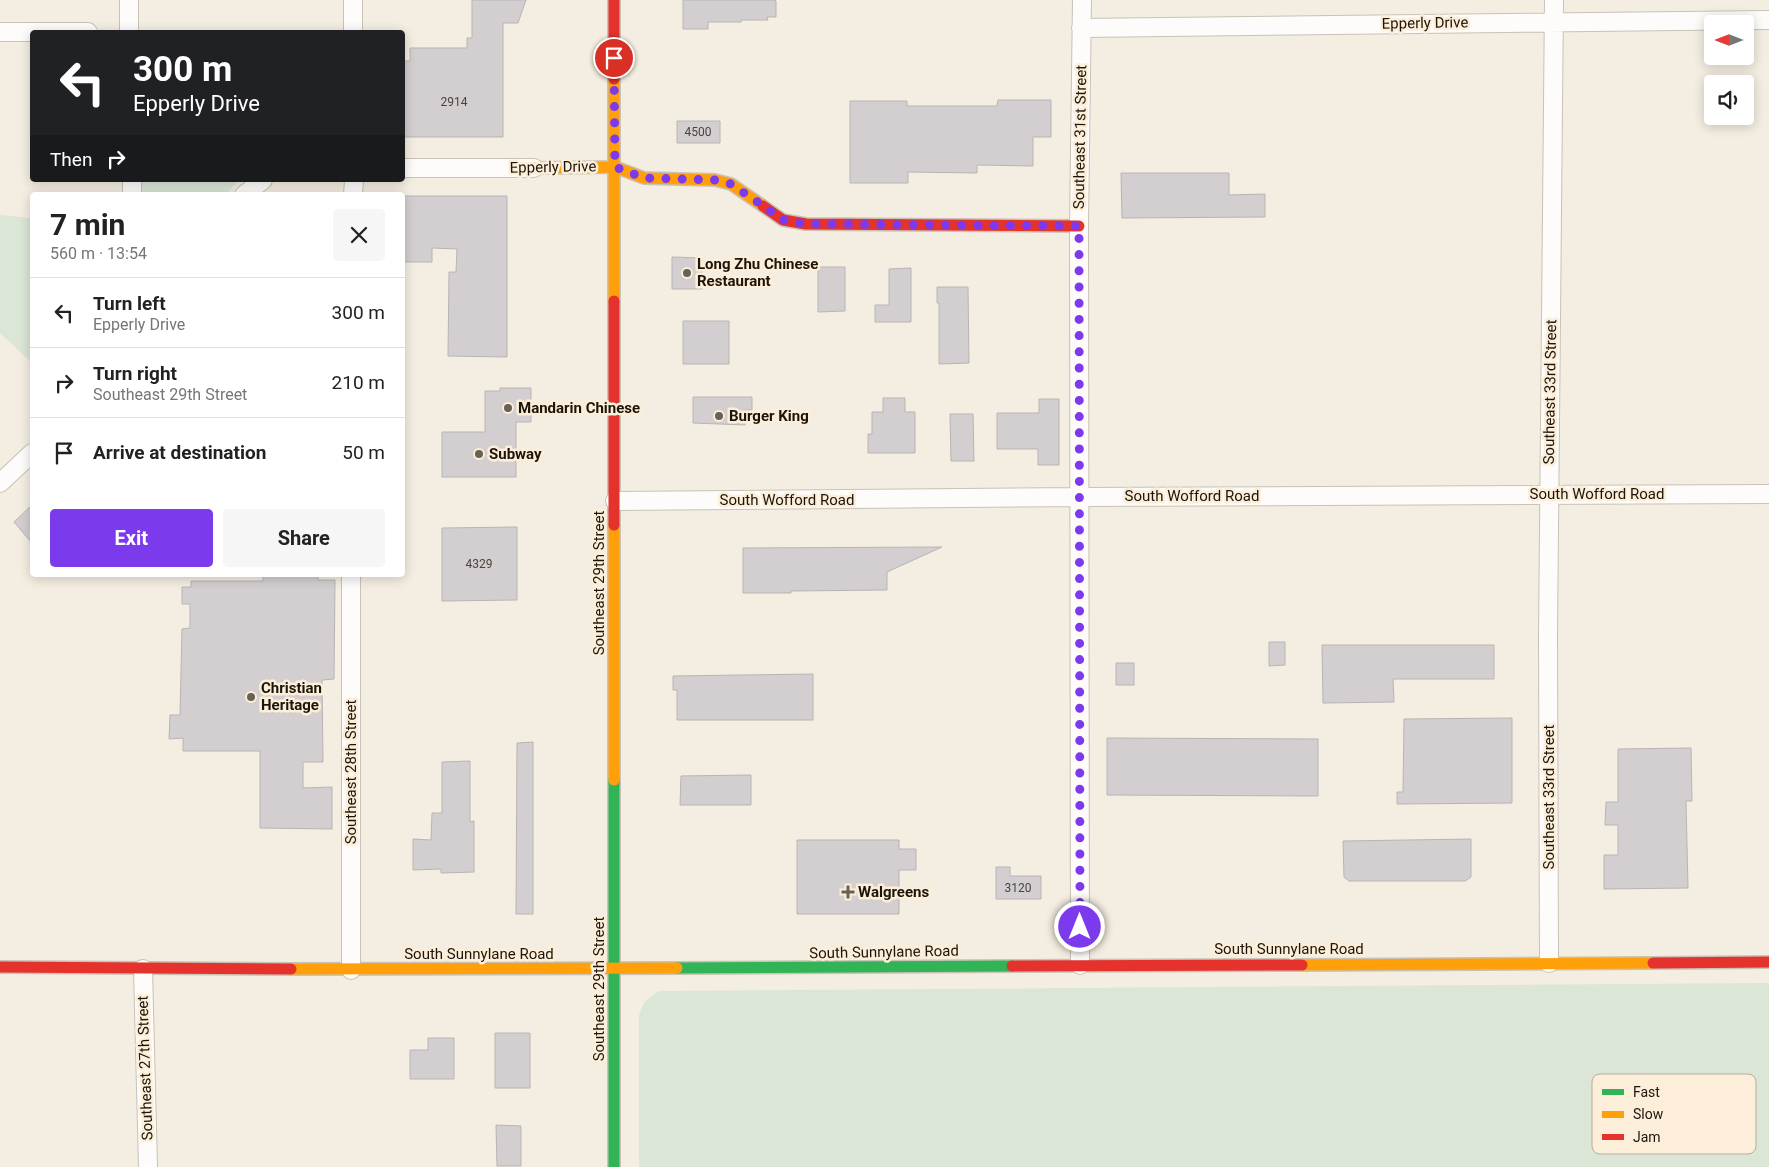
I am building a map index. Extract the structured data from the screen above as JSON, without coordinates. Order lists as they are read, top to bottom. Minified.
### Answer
{"streets":{"main road":["Epperly Drive","Southeast 29th Street","South Sunnylane Road"],"street":["Southeast 31st Street","Southeast 33rd Street","South Wofford Road","Southeast 28th Street","Southeast 27th Street"]},"crossings":[["Epperly Drive","Southeast 31st Street"],["Epperly Drive","Southeast 33rd Street"],["Epperly Drive","Southeast 29th Street"],["Southeast 31st Street","South Wofford Road"],["Southeast 31st Street","South Sunnylane Road"],["Southeast 33rd Street","South Wofford Road"],["Southeast 33rd Street","South Sunnylane Road"],["South Wofford Road","Southeast 29th Street"],["Southeast 29th Street","South Sunnylane Road"],["Southeast 28th Street","South Sunnylane Road"],["South Sunnylane Road","Southeast 27th Street"]],"places":{"other":["Long Zhu Chinese Restaurant","Mandarin Chinese","Burger King","Subway","Christian Heritage"],"health":["Walgreens"]},"house_numbers":["2914","4500","4329","3120"],"legend":["Fast","Slow","Jam"],"north":"left","page":{"turn":["300 m","Epperly Drive"],"then":"Then","heading":["7 min","560 m · 13:54"],"list":[{"name":"Turn left","note":"Epperly Drive","value":"300 m"},{"name":"Turn right","note":"Southeast 29th Street","value":"210 m"},{"name":"Arrive at destination","value":"50 m"}],"buttons":["Exit","Share"]}}
